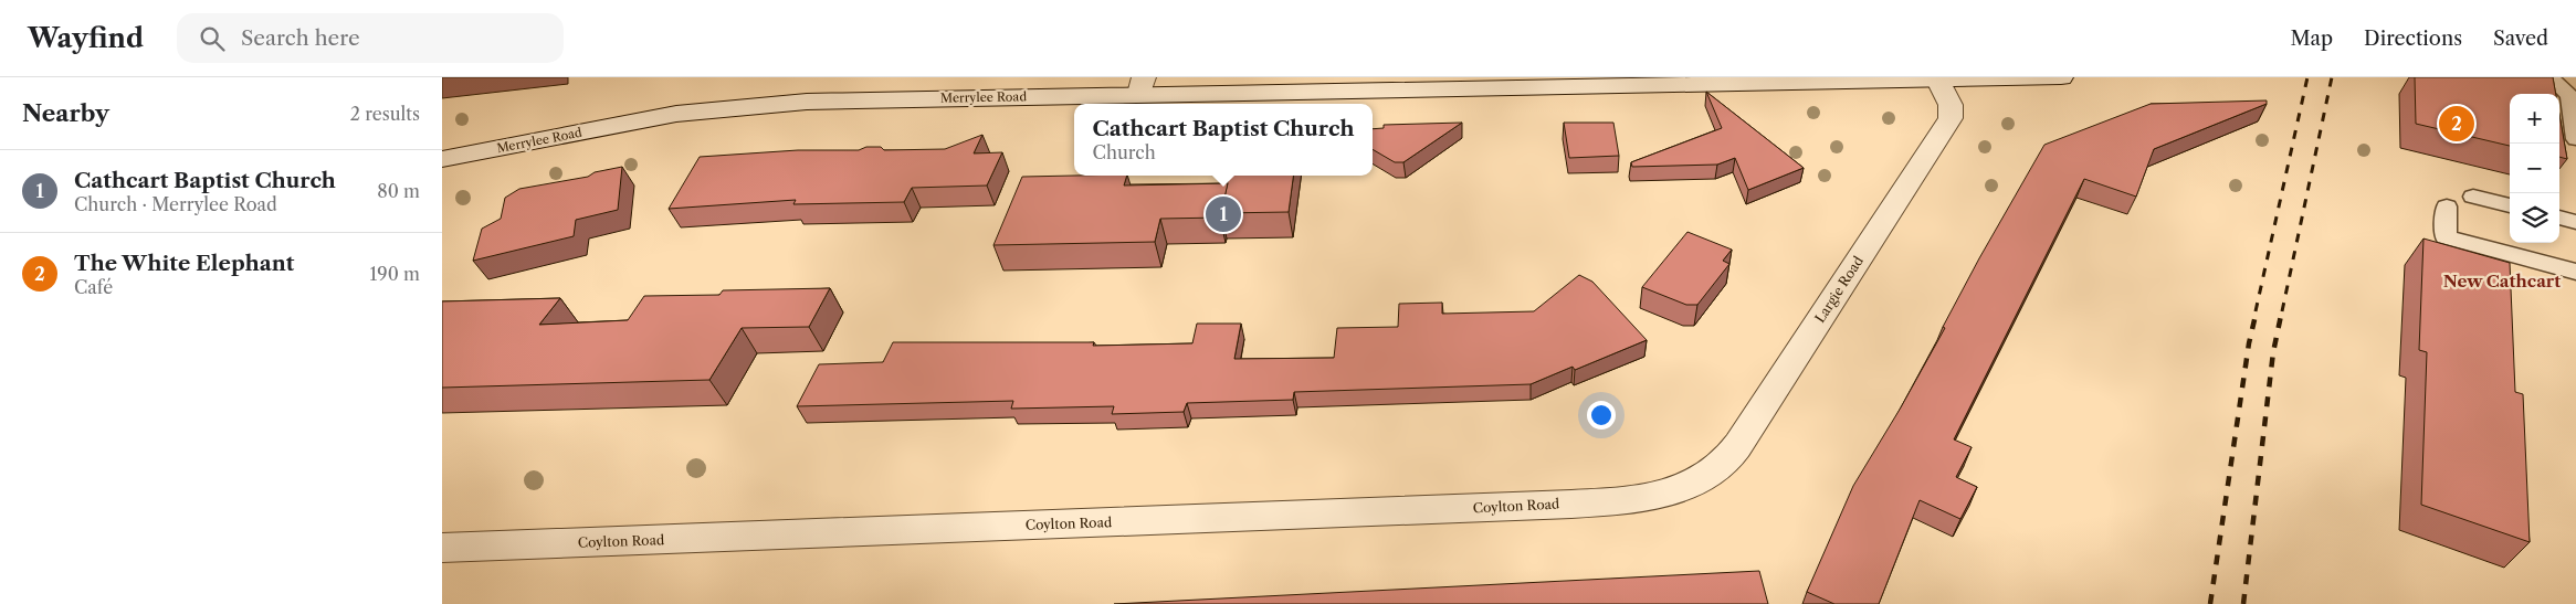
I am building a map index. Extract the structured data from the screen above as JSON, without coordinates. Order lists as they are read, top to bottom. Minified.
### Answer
{"streets":{"main road":["Merrylee Road","Largie Road","Coylton Road"]},"crossings":[["Merrylee Road","Largie Road"],["Largie Road","Coylton Road"]],"districts":["New Cathcart"],"page":{"header":"Wayfind","search":"Search here","nav":["Map","Directions","Saved"],"heading":["Nearby","2 results"],"map_buttons":["+","−"],"popup":["Cathcart Baptist Church","Church"],"pins":["2","1"],"list":[{"mark":"1","name":"Cathcart Baptist Church","note":"Church · Merrylee Road","value":"80 m"},{"mark":"2","name":"The White Elephant","note":"Café","value":"190 m"}]}}
